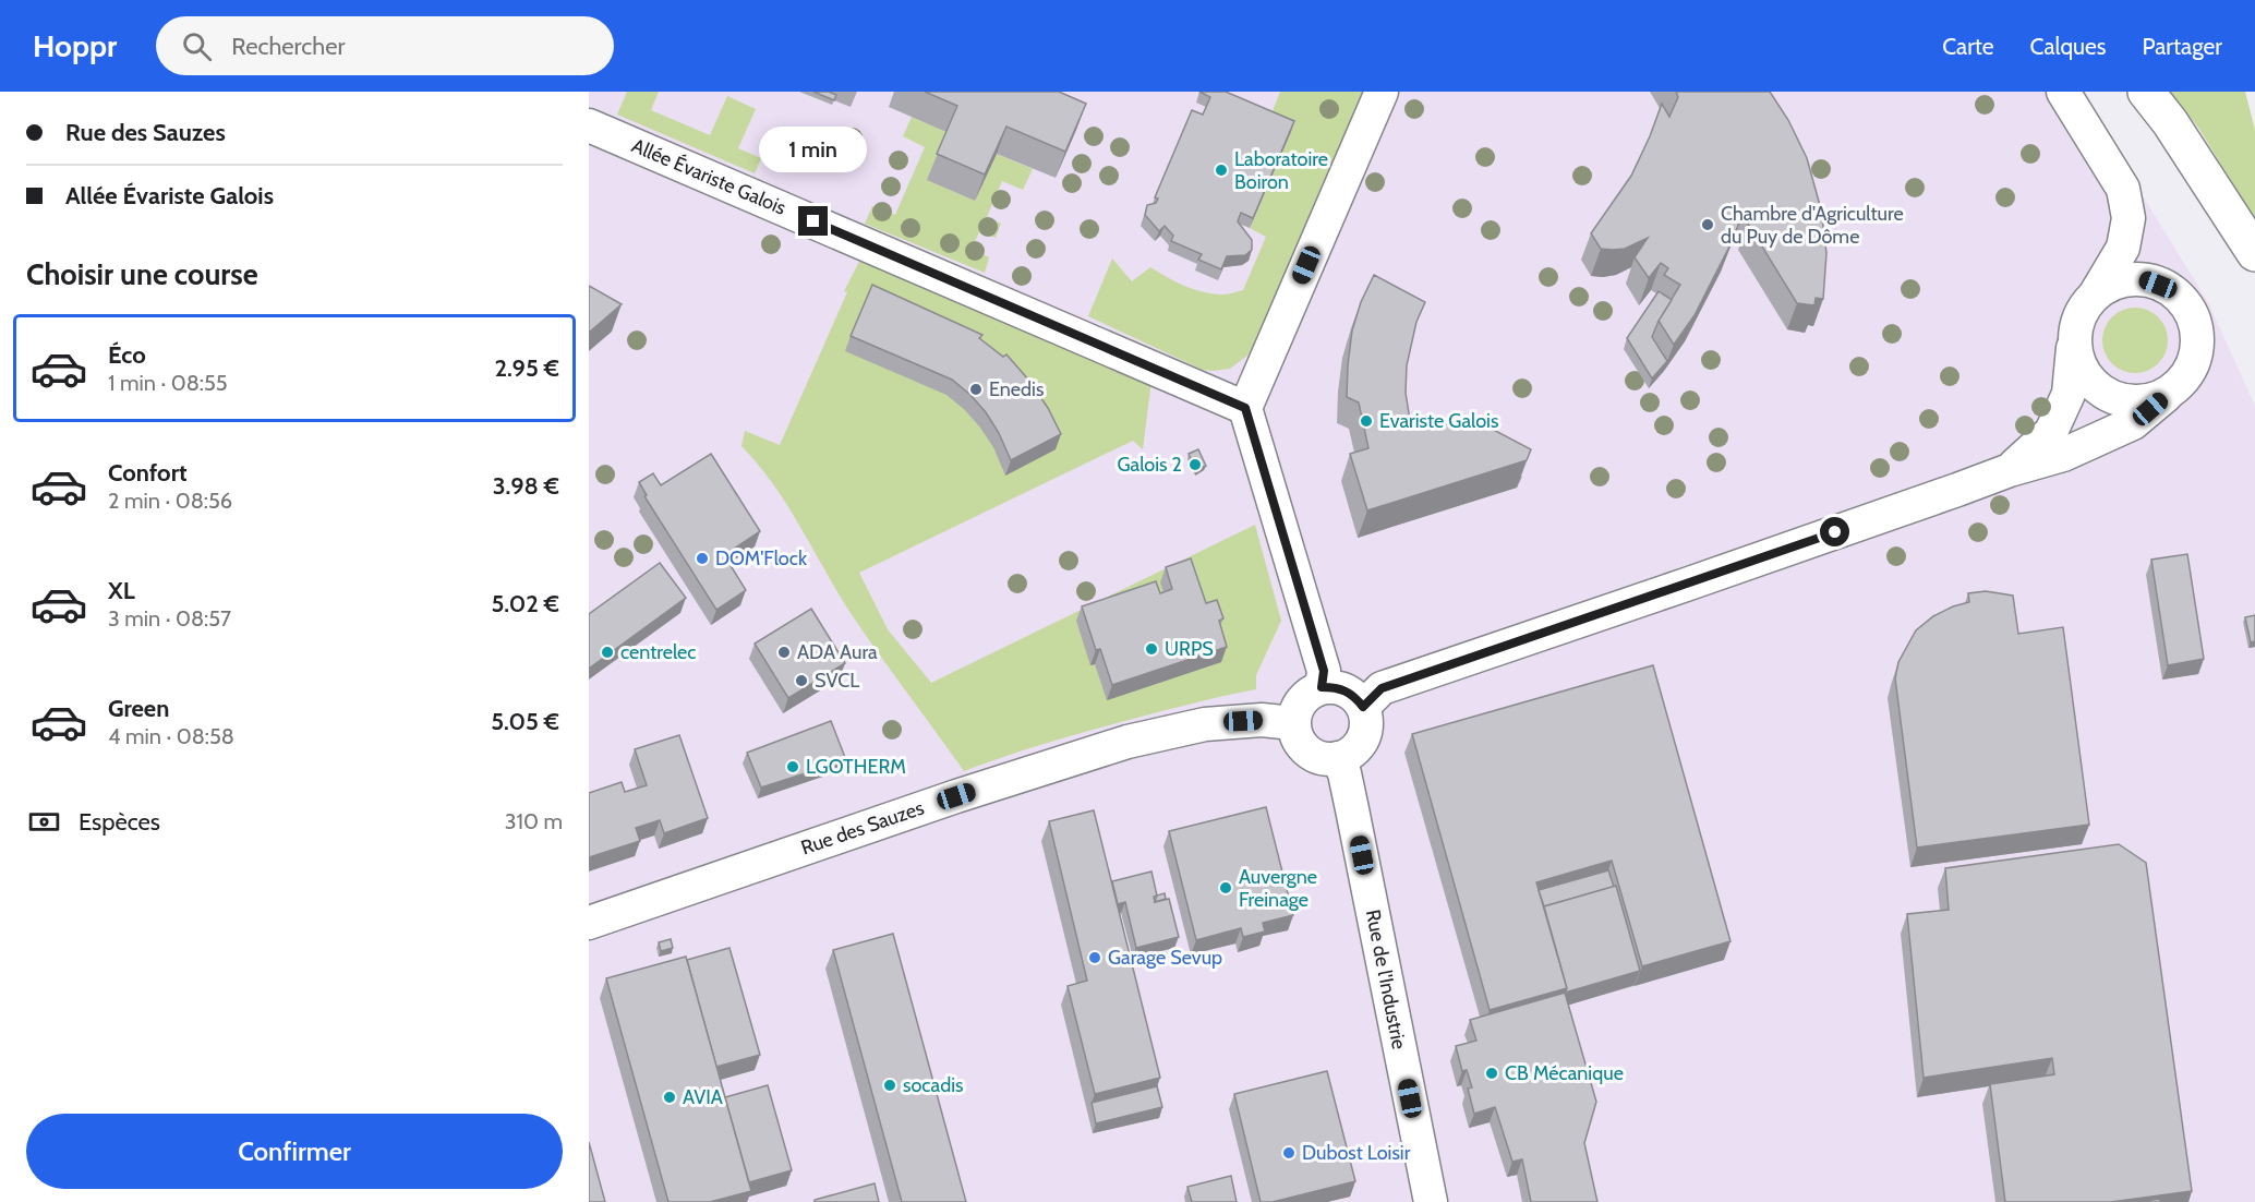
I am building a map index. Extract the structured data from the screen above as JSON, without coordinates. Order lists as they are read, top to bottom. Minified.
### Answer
{"streets":{"street":["Allée Évariste Galois","Rue des Sauzes","Rue de l'Industrie"]},"crossings":[["Rue des Sauzes","Rue de l'Industrie"]],"places":["Laboratoire Boiron","Chambre d'Agriculture du Puy de Dôme","Enedis","Evariste Galois","Galois 2","DOM'Flock","URPS","centrelec","ADA Aura","SVCL","LGOTHERM","Auvergne Freinage","Garage Sevup","CB Mécanique","socadis","AVIA","Dubost Loisir"],"page":{"header":"Hoppr","search":"Rechercher","nav":["Carte","Calques","Partager"],"banner":["Rue des Sauzes","Allée Évariste Galois"],"bubble":"1 min","heading":"Choisir une course","list":[{"name":"Éco","note":"1 min · 08:55","value":"2.95 €"},{"name":"Confort","note":"2 min · 08:56","value":"3.98 €"},{"name":"XL","note":"3 min · 08:57","value":"5.02 €"},{"name":"Green","note":"4 min · 08:58","value":"5.05 €"}],"pay":["Espèces","310 m"],"buttons":"Confirmer"}}
